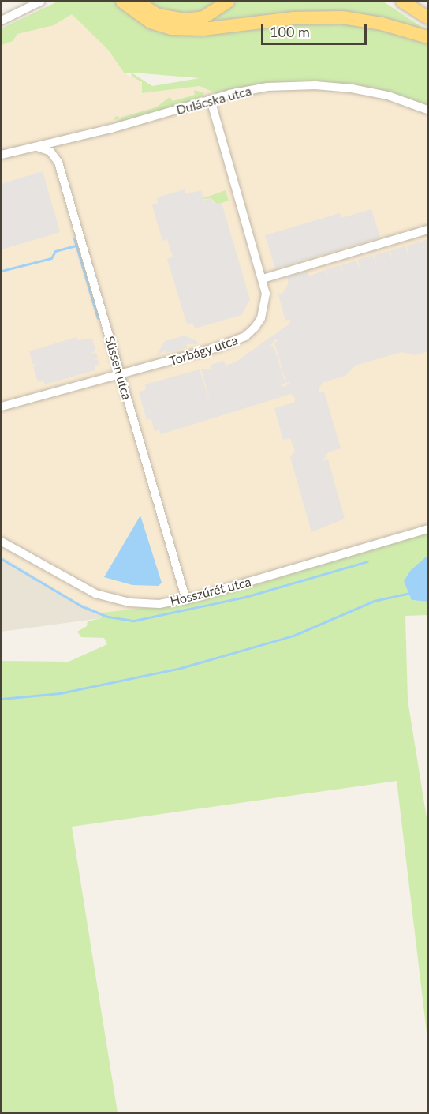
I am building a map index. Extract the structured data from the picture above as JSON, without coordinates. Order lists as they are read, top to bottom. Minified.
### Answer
{"streets":{"street":["Dulácska utca","Torbágy utca","Süssen utca","Hosszúrét utca"]},"crossings":[["Dulácska utca","Torbágy utca"],["Dulácska utca","Süssen utca"],["Torbágy utca","Süssen utca"],["Süssen utca","Hosszúrét utca"]],"scale_bar":"100 m"}
